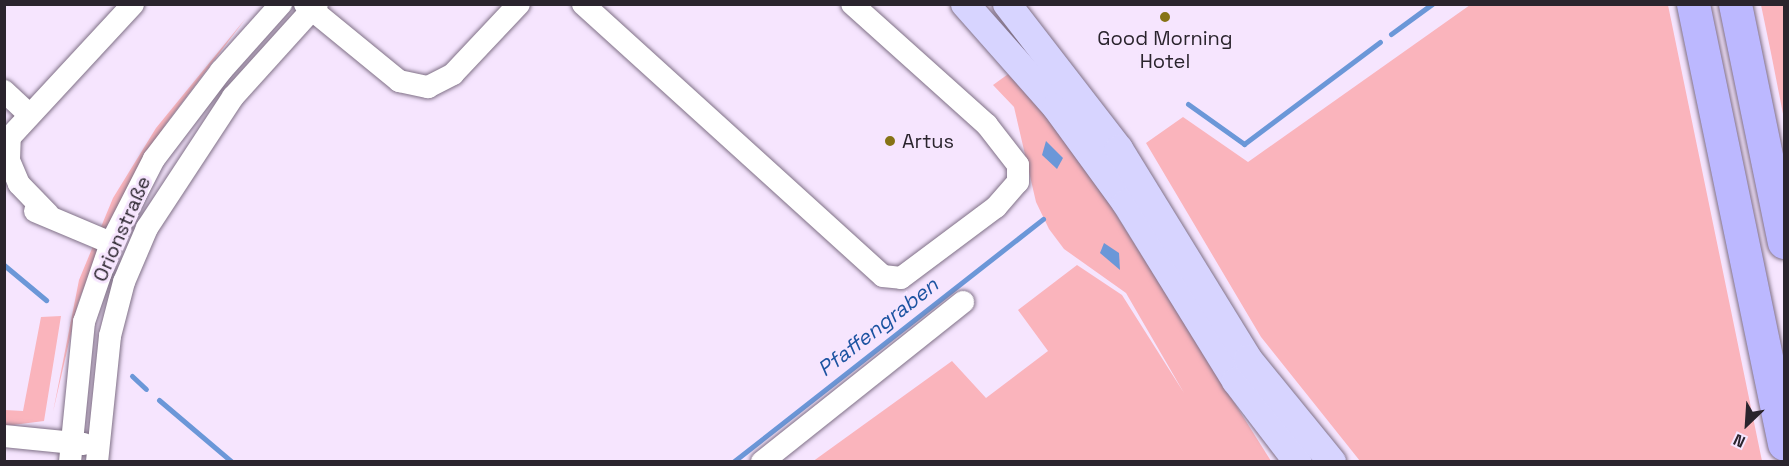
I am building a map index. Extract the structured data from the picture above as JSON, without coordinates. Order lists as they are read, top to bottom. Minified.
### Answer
{"streets":{"street":["Orionstraße"]},"water":["Pfaffengraben"],"places":["Good Morning Hotel","Artus"],"north":"bottom left"}
